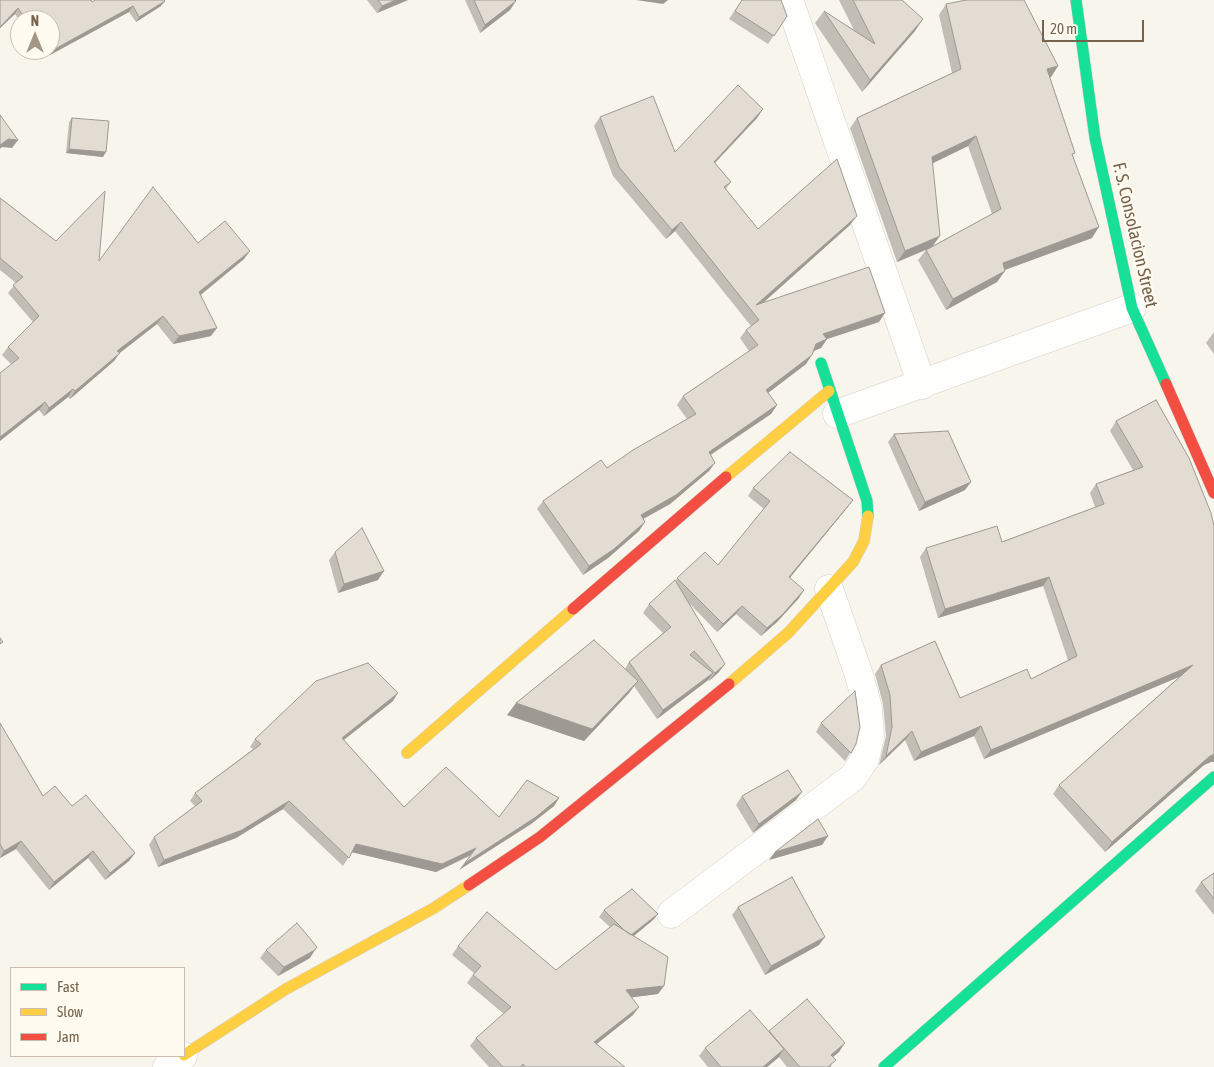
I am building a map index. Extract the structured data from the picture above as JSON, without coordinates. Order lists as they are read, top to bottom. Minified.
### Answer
{"streets":{"street":["F. S. Consolacion Street"]},"legend":["Fast","Slow","Jam"],"scale_bar":"20 m","north":"top"}
